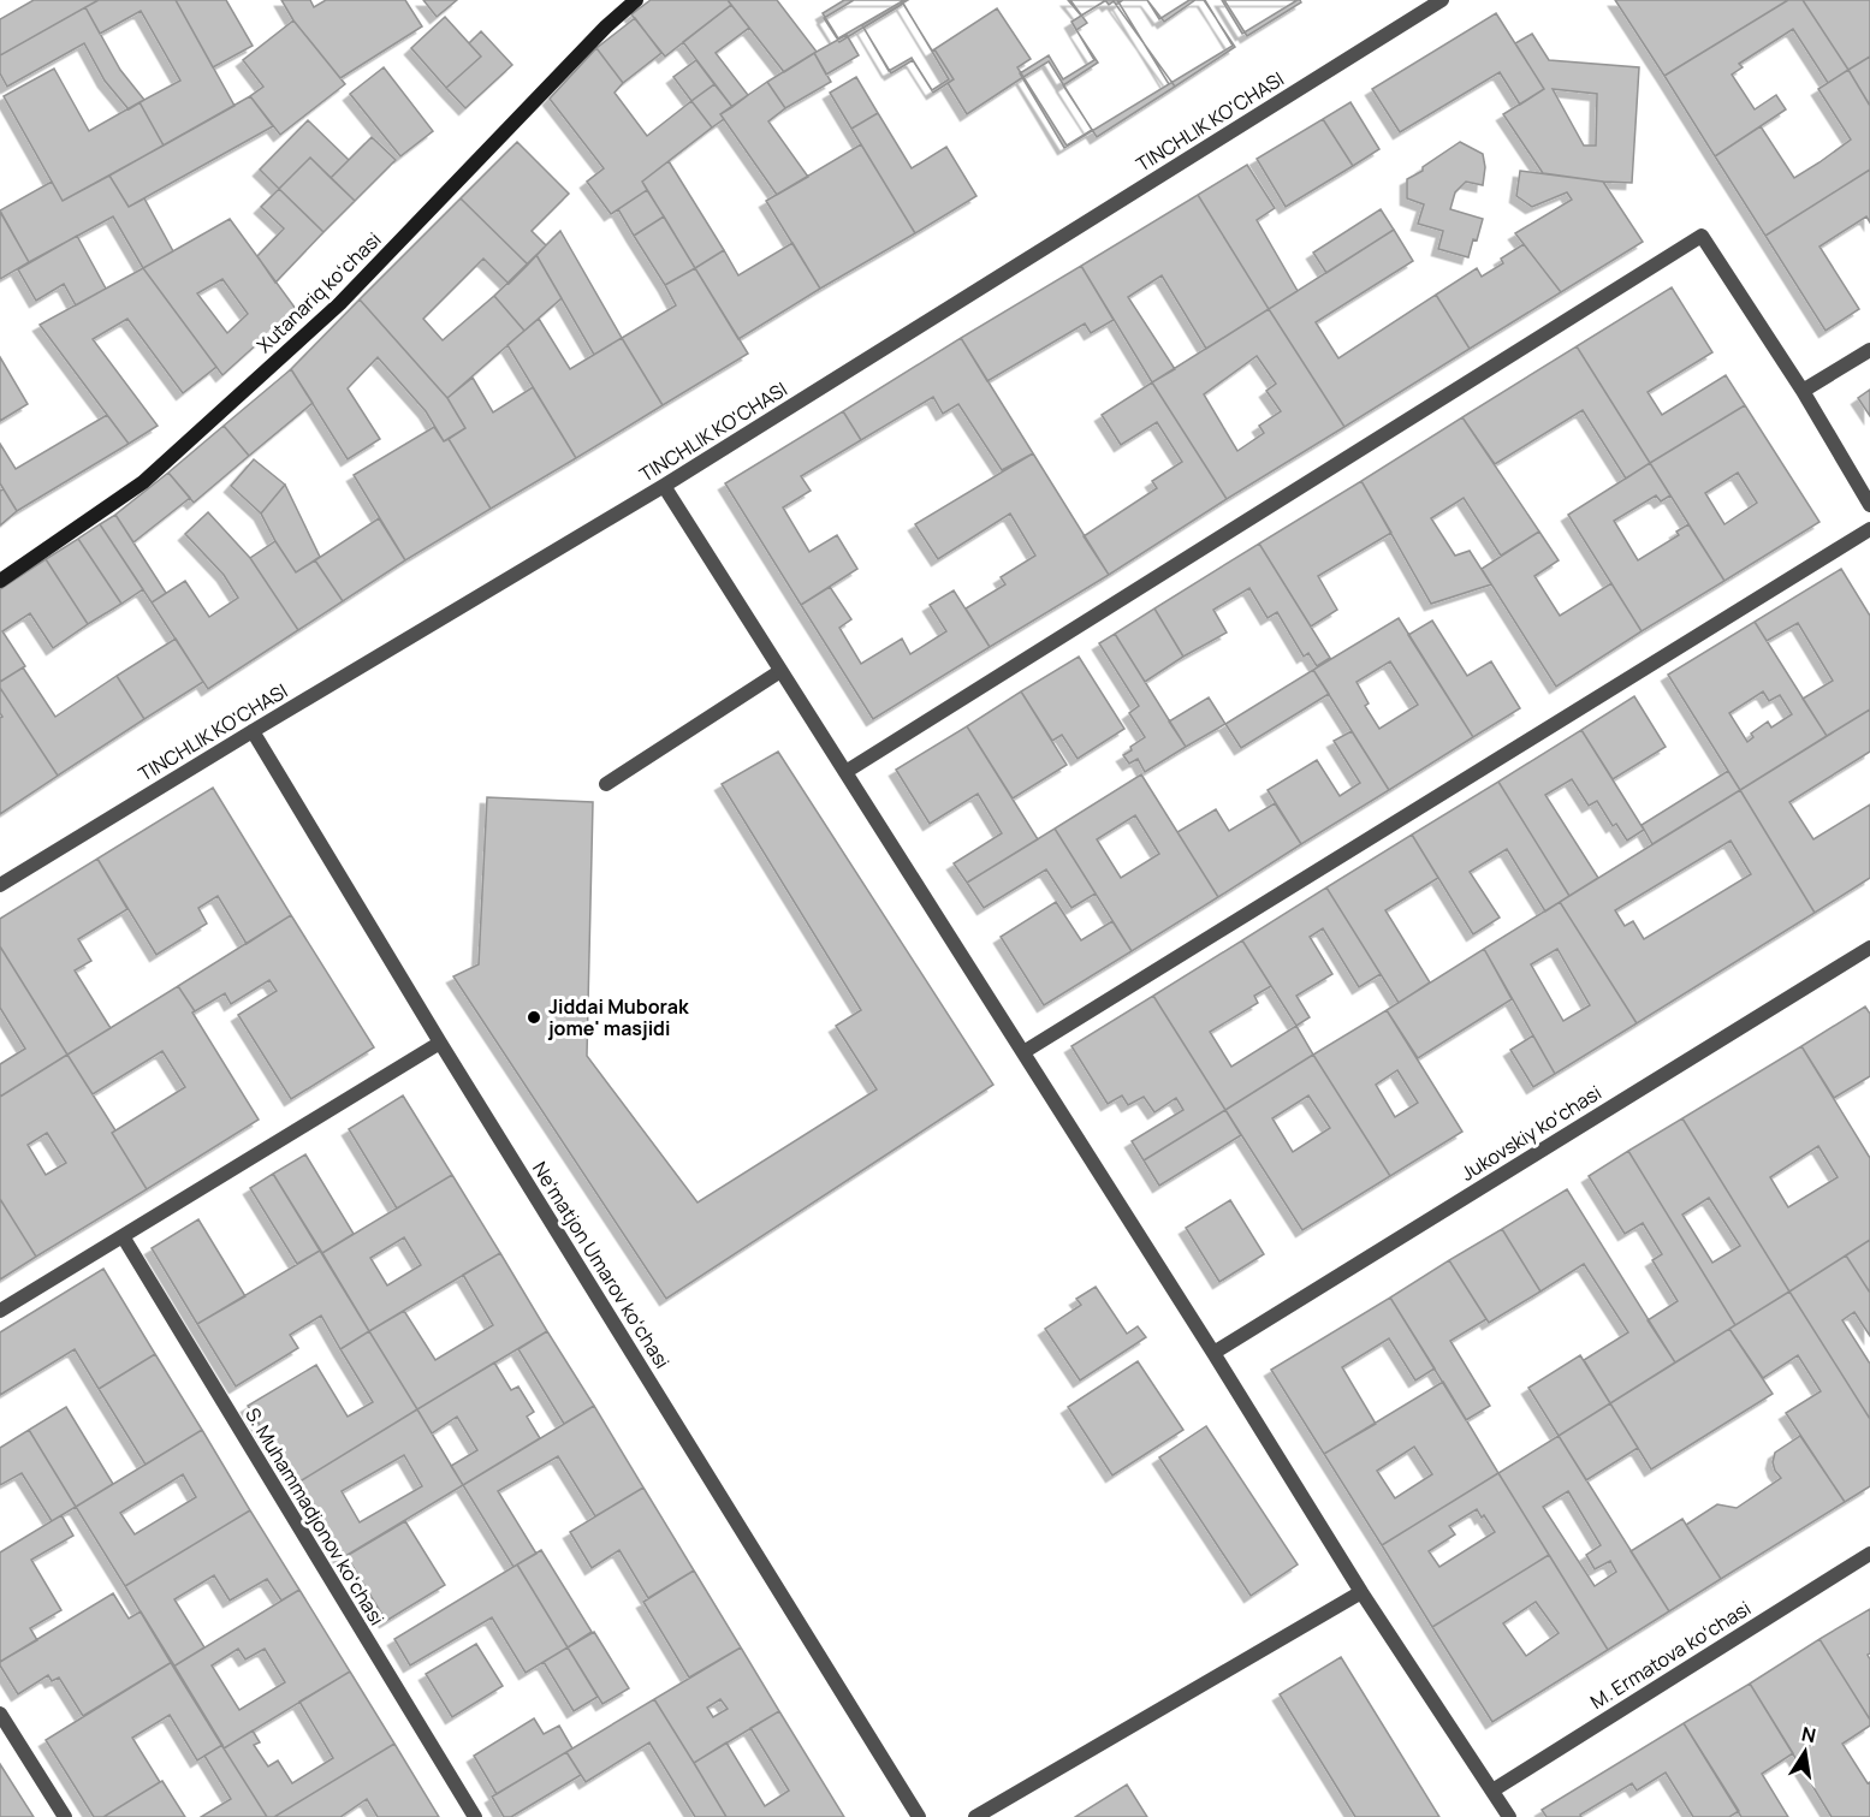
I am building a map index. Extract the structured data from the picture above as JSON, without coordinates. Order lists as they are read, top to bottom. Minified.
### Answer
{"streets":{"street":["TINCHLIK KO'CHASI","Xutanariq koʻchasi","Jukovskiy koʻchasi","Neʻmatjon Umarov koʻchasi","S. Muhammadjonov koʻchasi","M. Ermatova koʻchasi"]},"crossings":[["TINCHLIK KO'CHASI","Neʻmatjon Umarov koʻchasi"]],"places":["Jiddai Muborak jome' masjidi"],"north":"top"}
